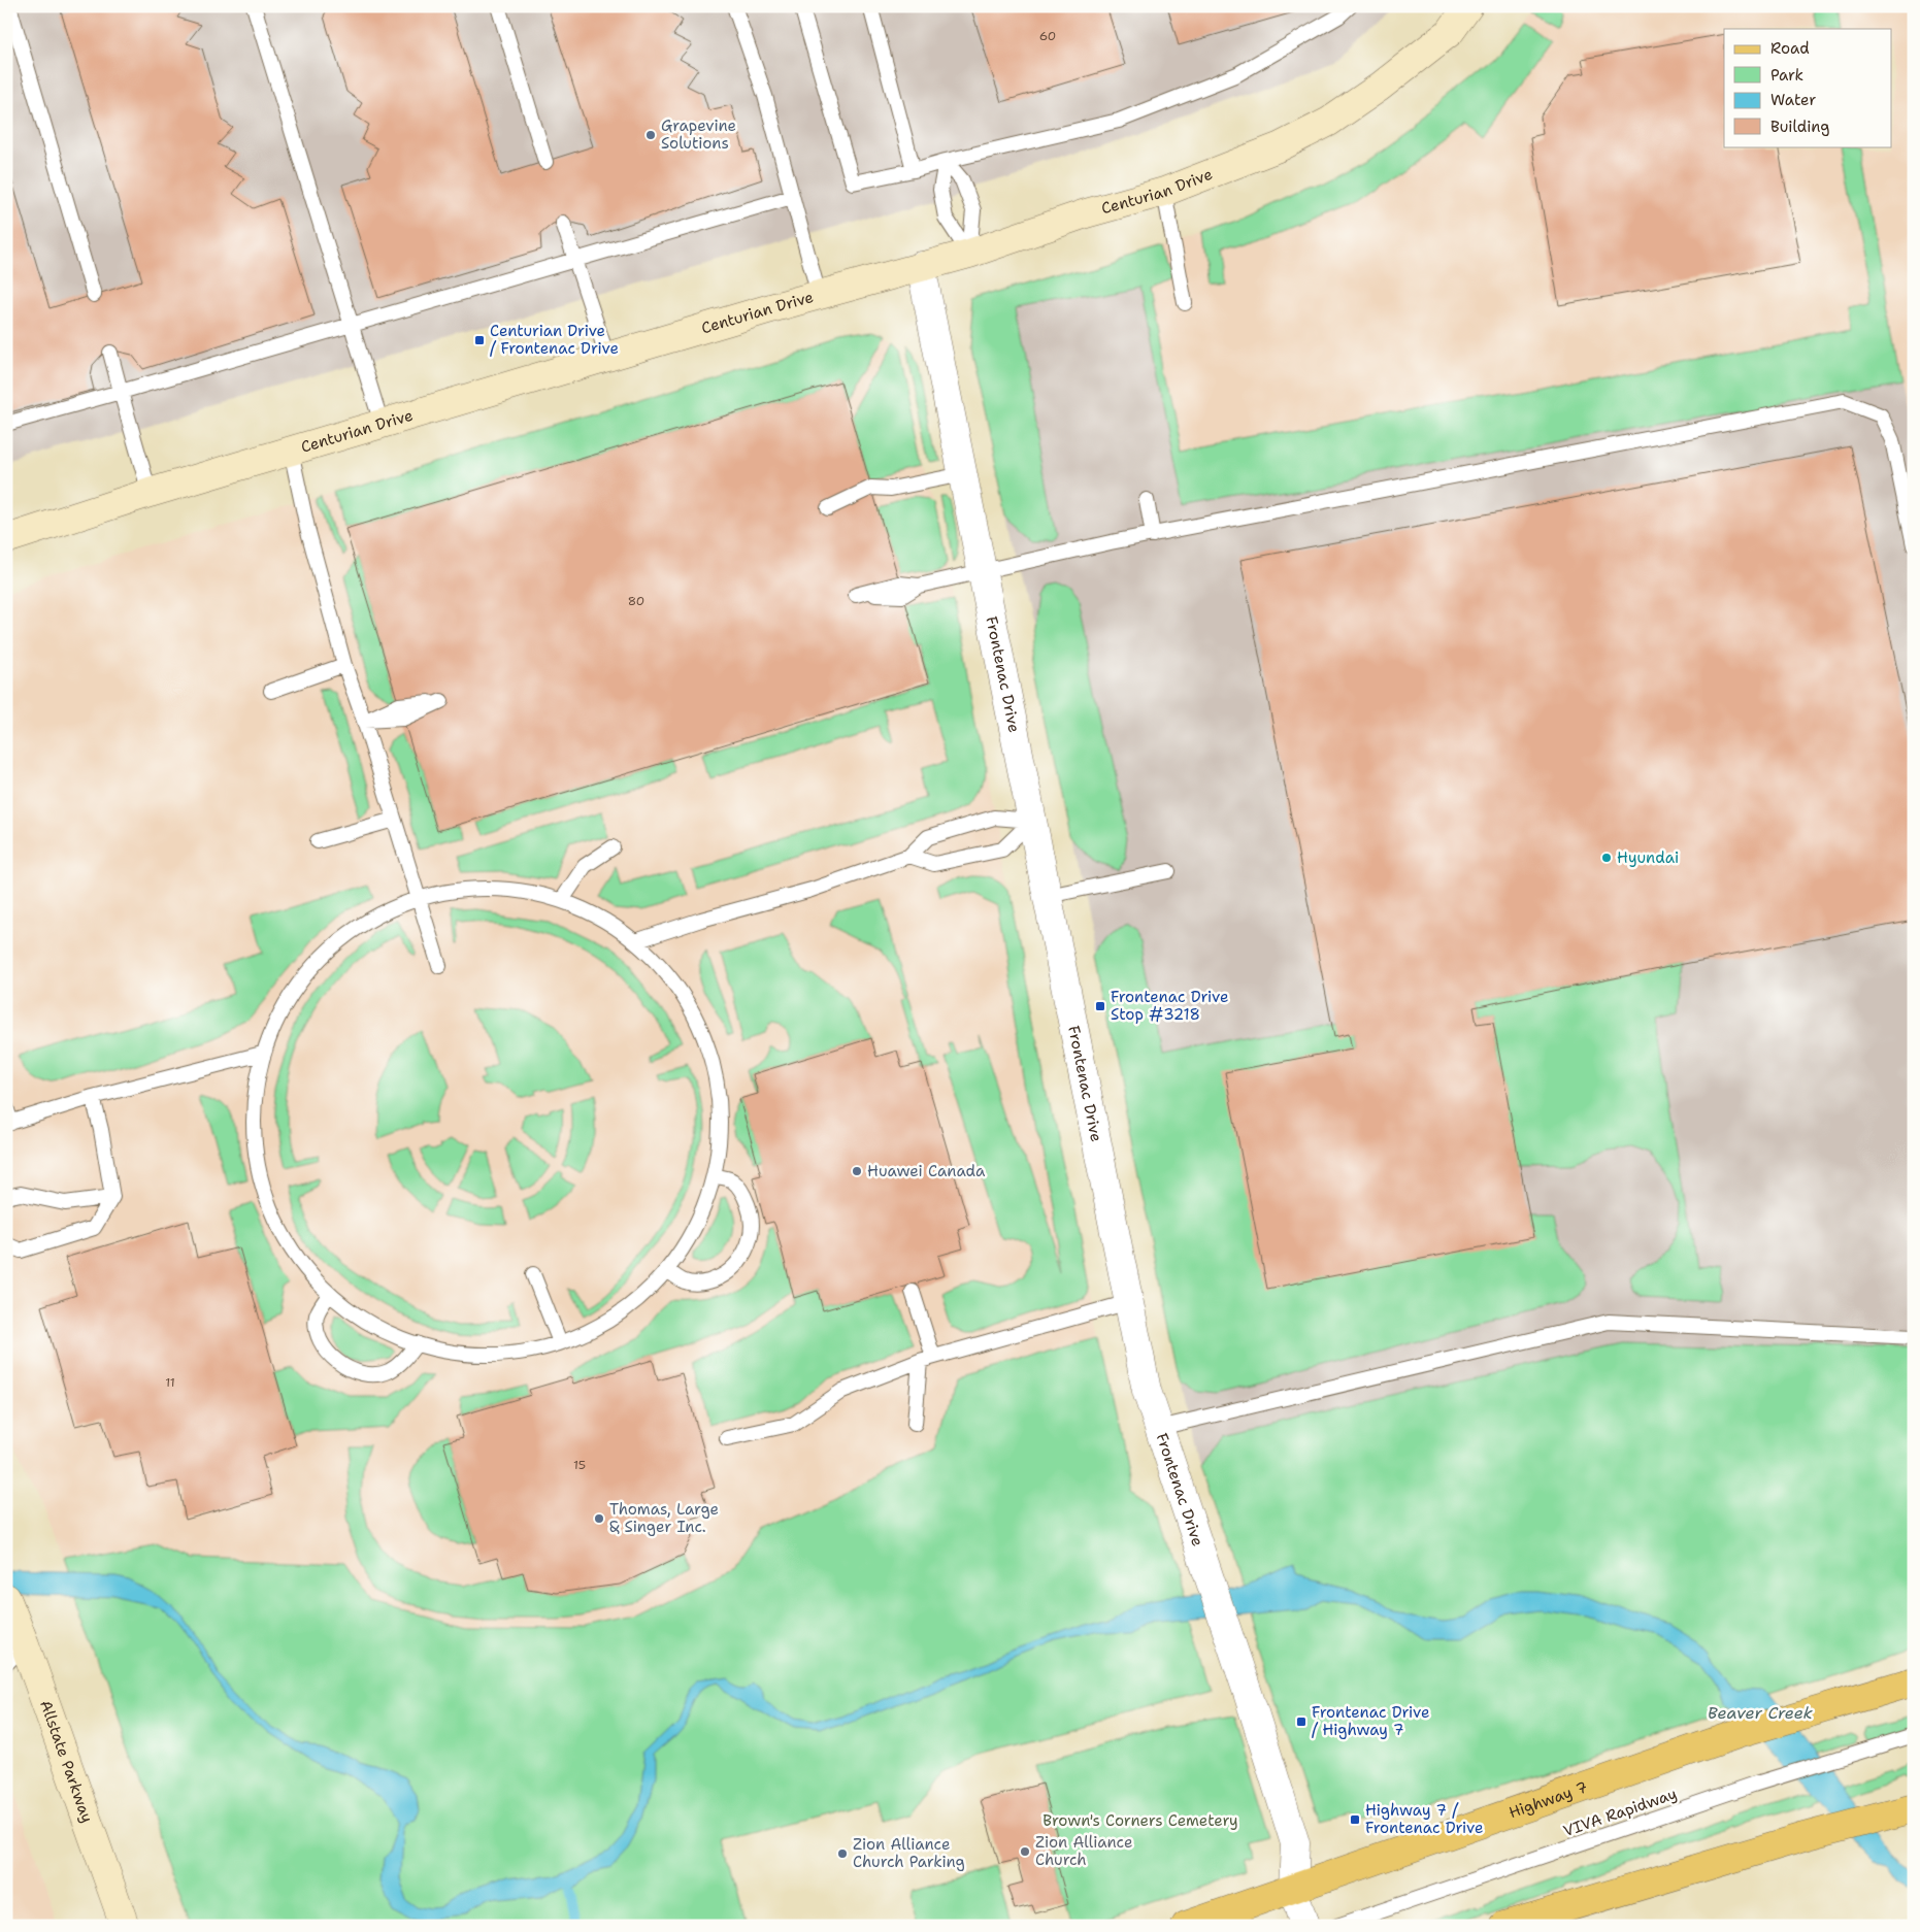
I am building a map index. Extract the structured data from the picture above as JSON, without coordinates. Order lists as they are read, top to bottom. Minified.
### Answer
{"streets":{"main road":["Highway 7"],"street":["Centurian Drive","Frontenac Drive","Allstate Parkway"],"lane":["VIVA Rapidway"]},"crossings":[["Centurian Drive","Frontenac Drive"],["Frontenac Drive","Highway 7"]],"water":["Beaver Creek"],"parks":["Brown's Corners Cemetery"],"places":{"other":["Grapevine Solutions","Hyundai","Huawei Canada","Thomas, Large & Singer Inc.","Zion Alliance Church","Zion Alliance Church Parking"],"transit":["Centurian Drive / Frontenac Drive","Frontenac Drive Stop #3218","Frontenac Drive / Highway 7","Highway 7 / Frontenac Drive"]},"house_numbers":["60","80","11","15"],"legend":["Road","Park","Water","Building"]}
